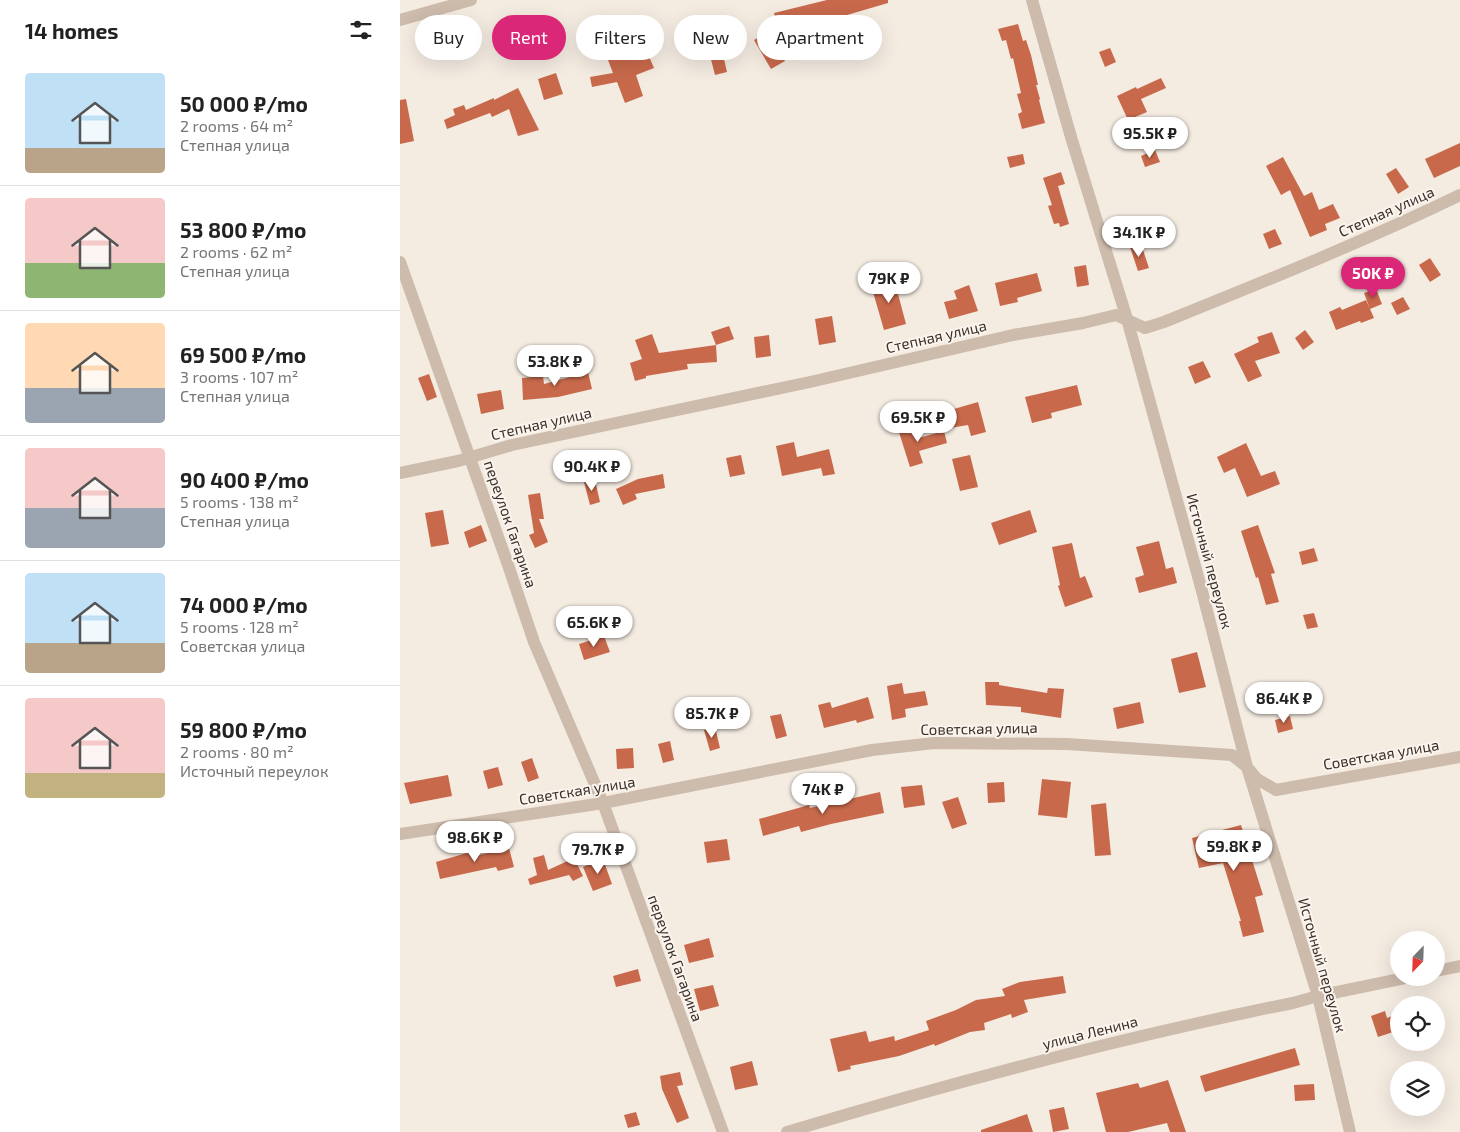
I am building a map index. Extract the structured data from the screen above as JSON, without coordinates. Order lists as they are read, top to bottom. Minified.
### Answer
{"streets":{"street":["Степная улица","переулок Гагарина","Источный переулок","Советская улица","улица Ленина"]},"crossings":[["Степная улица","переулок Гагарина"],["Степная улица","Источный переулок"],["переулок Гагарина","Советская улица"],["Источный переулок","Советская улица"],["Источный переулок","улица Ленина"]],"north":"bottom left","page":{"heading":"14 homes","chip":["Buy","Rent","Filters","New","Apartment"],"list":[{"name":"50 000 ₽/mo","note":"2 rooms · 64 m² · Степная улица"},{"name":"53 800 ₽/mo","note":"2 rooms · 62 m² · Степная улица"},{"name":"69 500 ₽/mo","note":"3 rooms · 107 m² · Степная улица"},{"name":"90 400 ₽/mo","note":"5 rooms · 138 m² · Степная улица"},{"name":"74 000 ₽/mo","note":"5 rooms · 128 m² · Советская улица"},{"name":"59 800 ₽/mo","note":"2 rooms · 80 m² · Источный переулок"}],"price":["95.5K ₽","34.1K ₽","50K ₽","79K ₽","53.8K ₽","69.5K ₽","90.4K ₽","65.6K ₽","86.4K ₽","85.7K ₽","74K ₽","98.6K ₽","59.8K ₽","79.7K ₽"]}}
